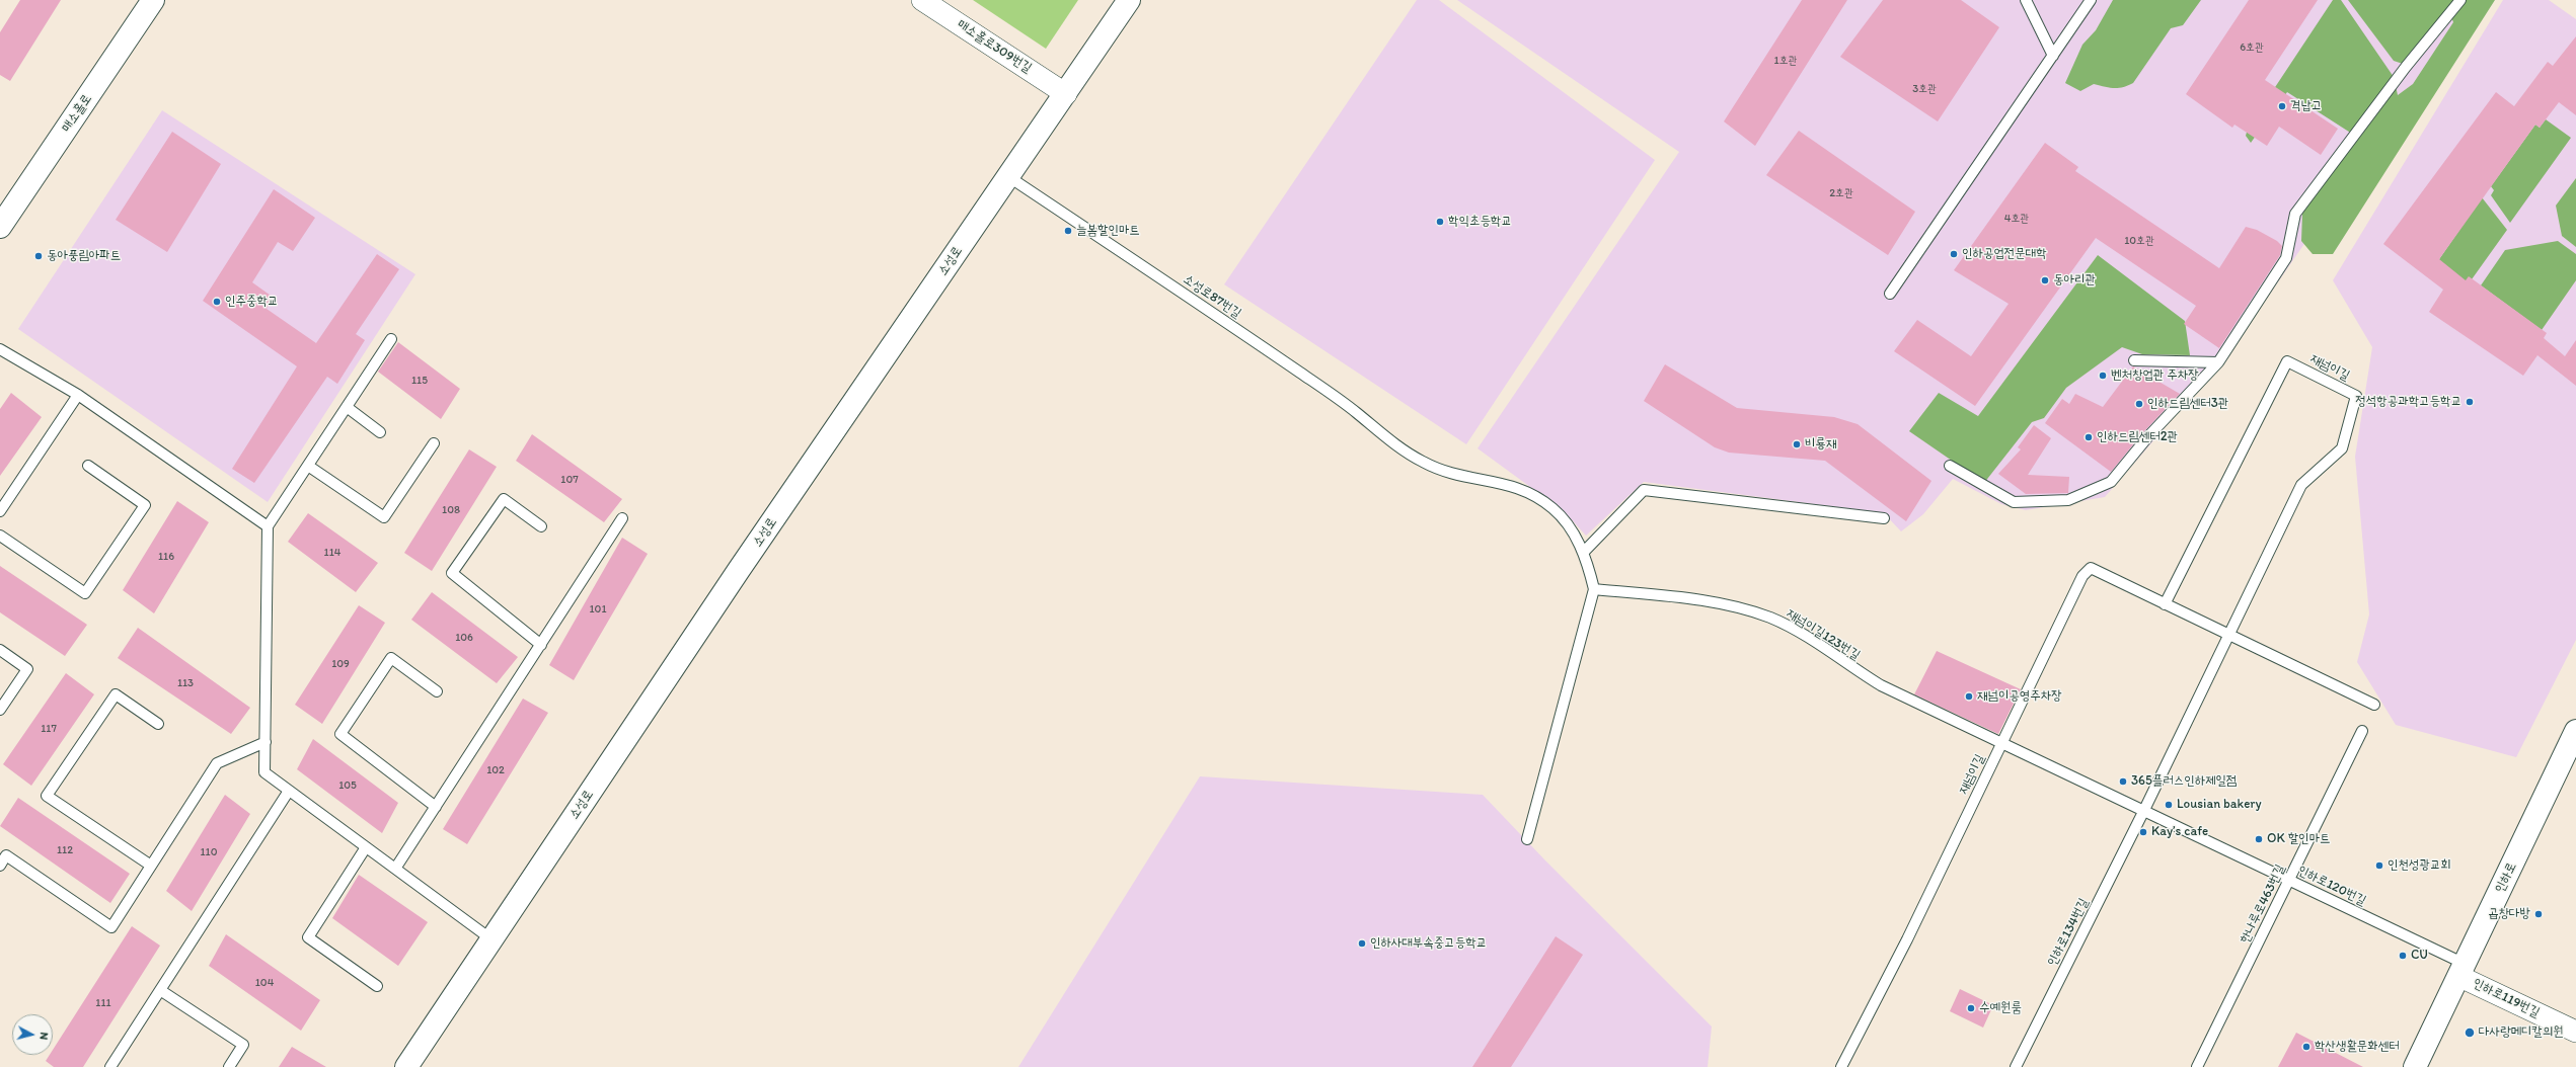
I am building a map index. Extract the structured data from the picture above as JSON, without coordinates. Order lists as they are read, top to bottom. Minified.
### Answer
{"streets":{"main road":["매소홀로","소성로","인하로"],"street":["매소홀로309번길","인하로119번길"],"lane":["소성로87번길","재넘이길","재넘이길123번길","인하로120번길","한나루로463번길","인하로134번길"]},"crossings":[["매소홀로309번길","소성로"],["소성로","소성로87번길"],["재넘이길","재넘이길123번길"],["재넘이길","인하로120번길"],["재넘이길123번길","인하로120번길"],["인하로","인하로120번길"],["인하로","인하로119번길"],["인하로120번길","한나루로463번길"],["인하로120번길","인하로134번길"],["인하로120번길","인하로119번길"]],"places":["격납고","학익초등학교","늘봄할인마트","인하공업전문대학","동아풍림아파트","동아리관","인주중학교","벤처창업관 주차장","정석항공과학고등학교","인하드림센터3관","인하드림센터2관","비룡재","재넘이공영주차장","365플러스인하제일점","Lousian bakery","Kay’s cafe","OK 할인마트","인천성광교회","곱창다방","인하사대부속중고등학교","CU","수예원룸","다사랑메디칼의원","학산생활문화센터"],"house_numbers":["6호관","1호관","3호관","2호관","4호관","10호관","115","107","108","114","116","101","106","109","113","117","102","105","112","110","104","111"],"north":"right"}
